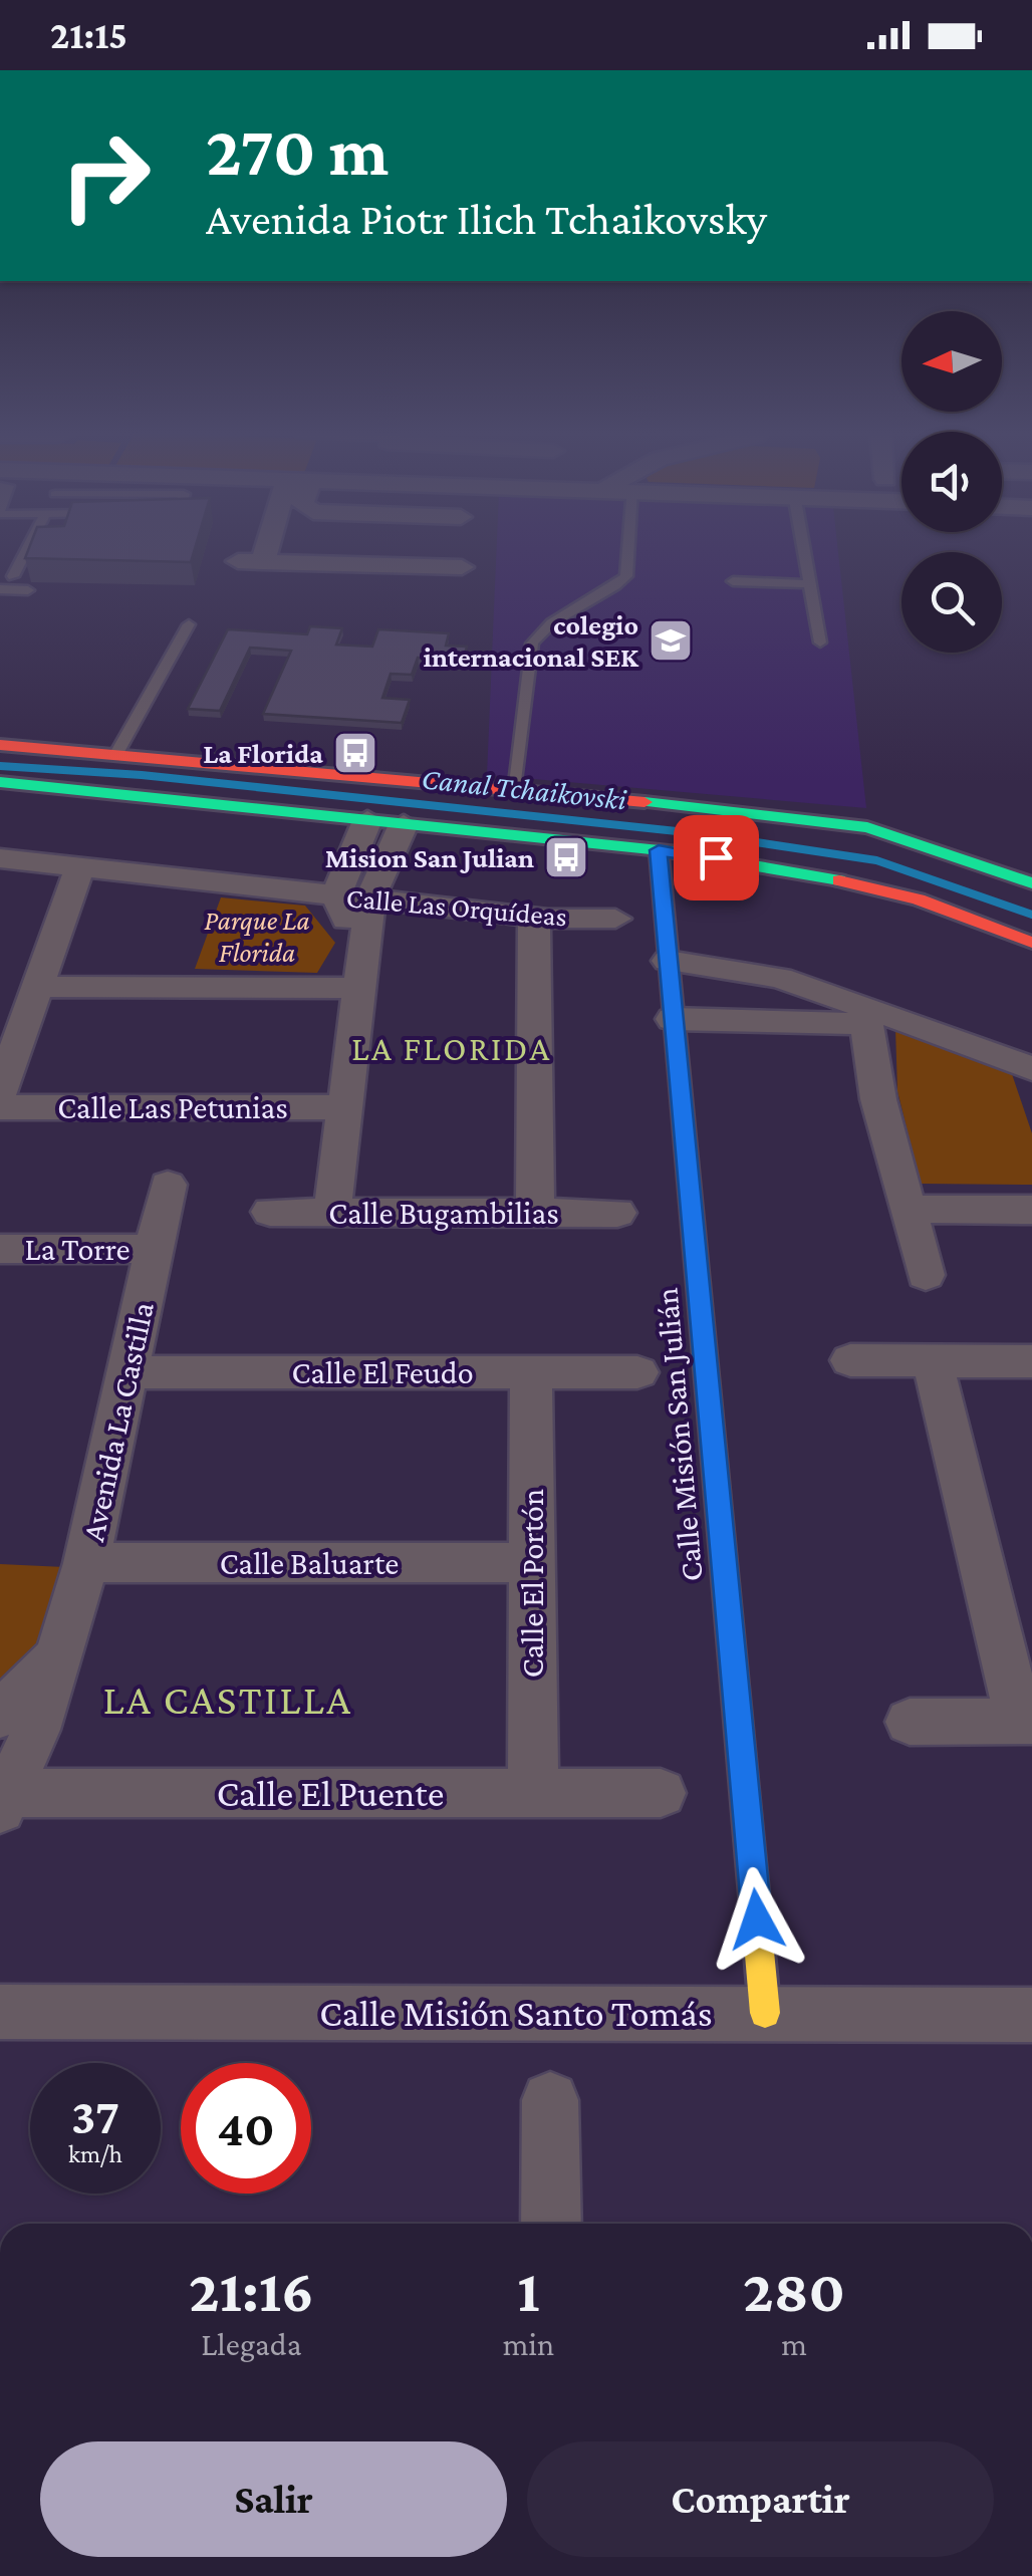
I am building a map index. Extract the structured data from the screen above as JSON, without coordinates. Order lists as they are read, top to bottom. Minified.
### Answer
{"streets":{"street":["Calle Las Orquídeas","Calle Las Petunias","Calle Bugambilias","La Torre","Calle El Feudo","Avenida La Castilla","Calle Misión San Julián","Calle Baluarte","Calle El Portón","Calle El Puente","Calle Misión Santo Tomás"]},"crossings":[["La Torre","Avenida La Castilla"],["Calle El Feudo","Avenida La Castilla"],["Calle El Feudo","Calle El Portón"],["Avenida La Castilla","Calle Baluarte"],["Avenida La Castilla","Calle El Puente"],["Calle Misión San Julián","Calle Misión Santo Tomás"],["Calle Baluarte","Calle El Portón"],["Calle El Portón","Calle El Puente"]],"districts":["LA FLORIDA","LA CASTILLA"],"water":["Canal Tchaikovski"],"parks":["Parque La Florida"],"places":{"school or university":["colegio internacional SEK"],"bus stop":["La Florida","Mision San Julian"]},"north":"left","page":{"status":"21:15","turn":["270 m","Avenida Piotr Ilich Tchaikovsky"],"speed":"37 km/h","limit":"40","eta":["21:16","Llegada","1","min","280","m"],"buttons":["Salir","Compartir"]}}
